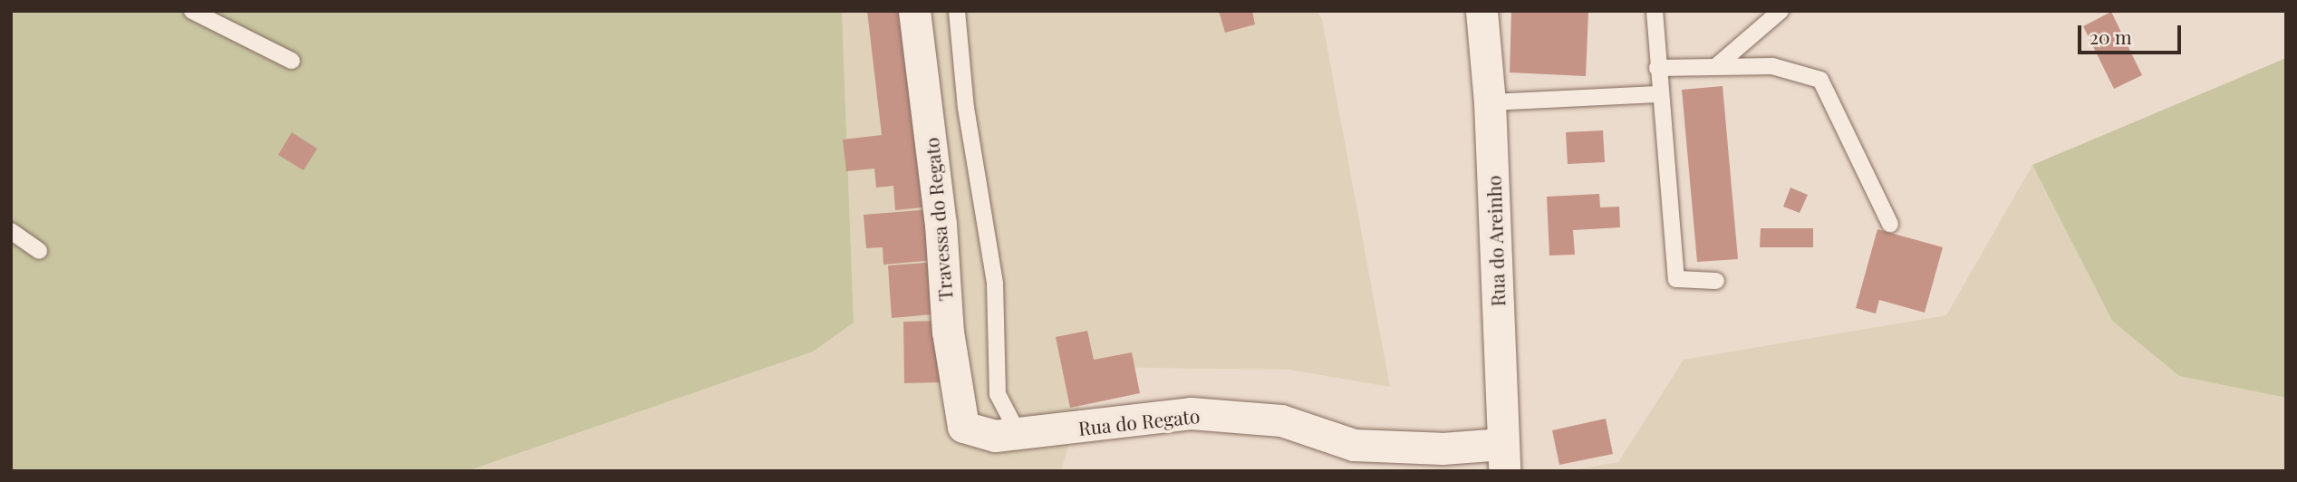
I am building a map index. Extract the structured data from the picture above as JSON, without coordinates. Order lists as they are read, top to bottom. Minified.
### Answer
{"streets":{"street":["Travessa do Regato","Rua do Areinho","Rua do Regato"]},"crossings":[["Travessa do Regato","Rua do Regato"],["Rua do Areinho","Rua do Regato"]],"scale_bar":"20 m"}
